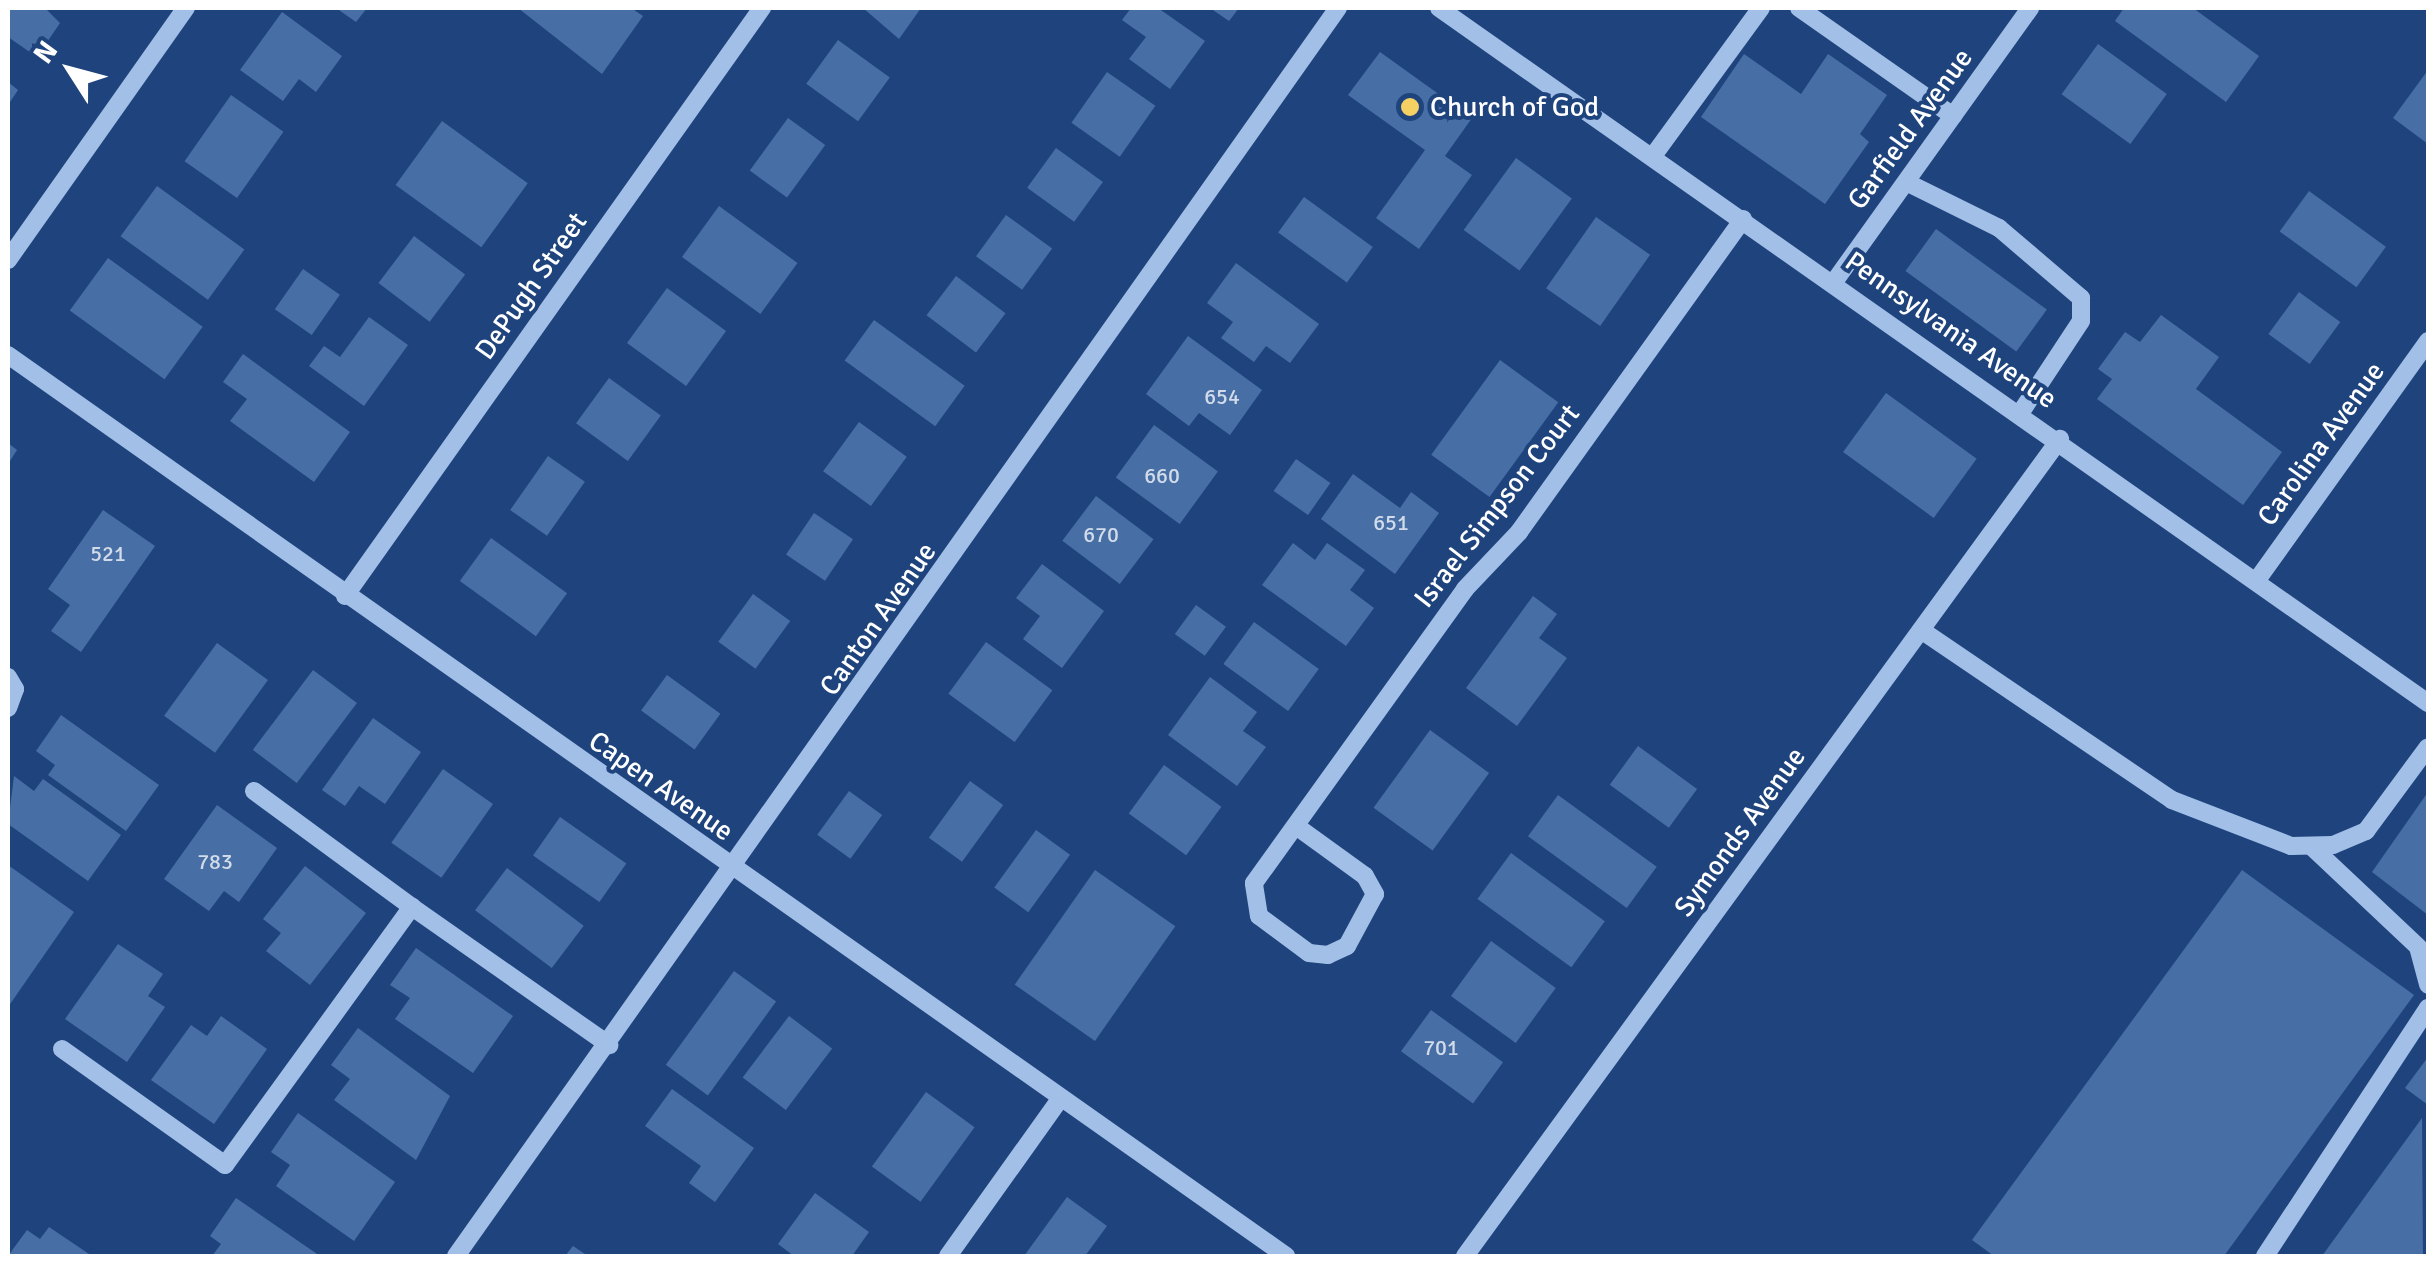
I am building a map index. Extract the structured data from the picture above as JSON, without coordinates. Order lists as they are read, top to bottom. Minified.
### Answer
{"streets":{"street":["Garfield Avenue","DePugh Street","Pennsylvania Avenue","Carolina Avenue","Israel Simpson Court","Canton Avenue","Capen Avenue","Symonds Avenue"]},"crossings":[["Garfield Avenue","Pennsylvania Avenue"],["DePugh Street","Capen Avenue"],["Pennsylvania Avenue","Carolina Avenue"],["Pennsylvania Avenue","Israel Simpson Court"],["Pennsylvania Avenue","Symonds Avenue"],["Canton Avenue","Capen Avenue"]],"places":["Church of God"],"house_numbers":["654","660","651","670","521","783","701"],"north":"top left"}
